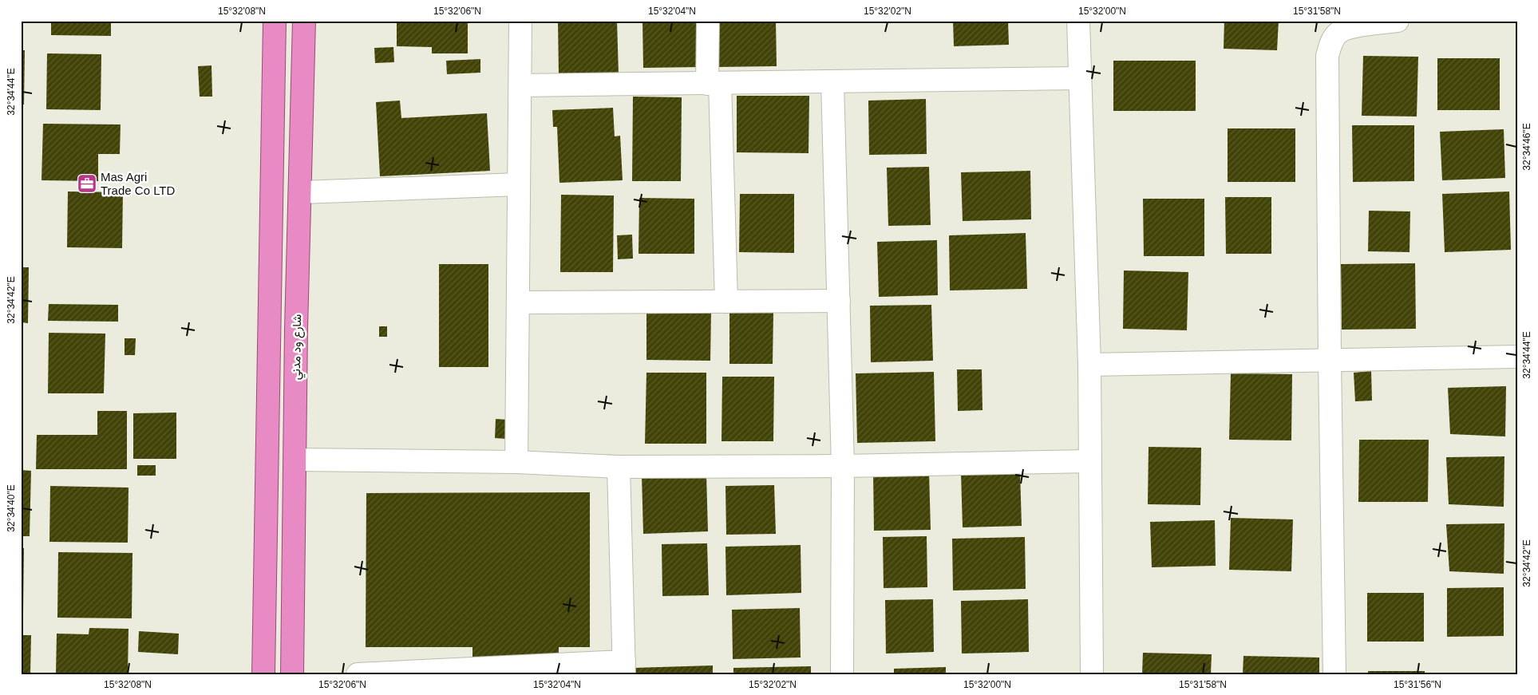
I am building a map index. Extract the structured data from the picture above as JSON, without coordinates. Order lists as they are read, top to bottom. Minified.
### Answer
{"streets":{"highway":["شارع ود مدني"]},"places":{"office":["Mas Agri Trade Co LTD"]},"coordinates":["15°32'08\"N","15°32'06\"N","15°32'04\"N","15°32'02\"N","15°32'00\"N","15°31'58\"N","32°34'44\"E","32°34'46\"E","32°34'42\"E","32°34'40\"E","15°31'56\"N"]}
